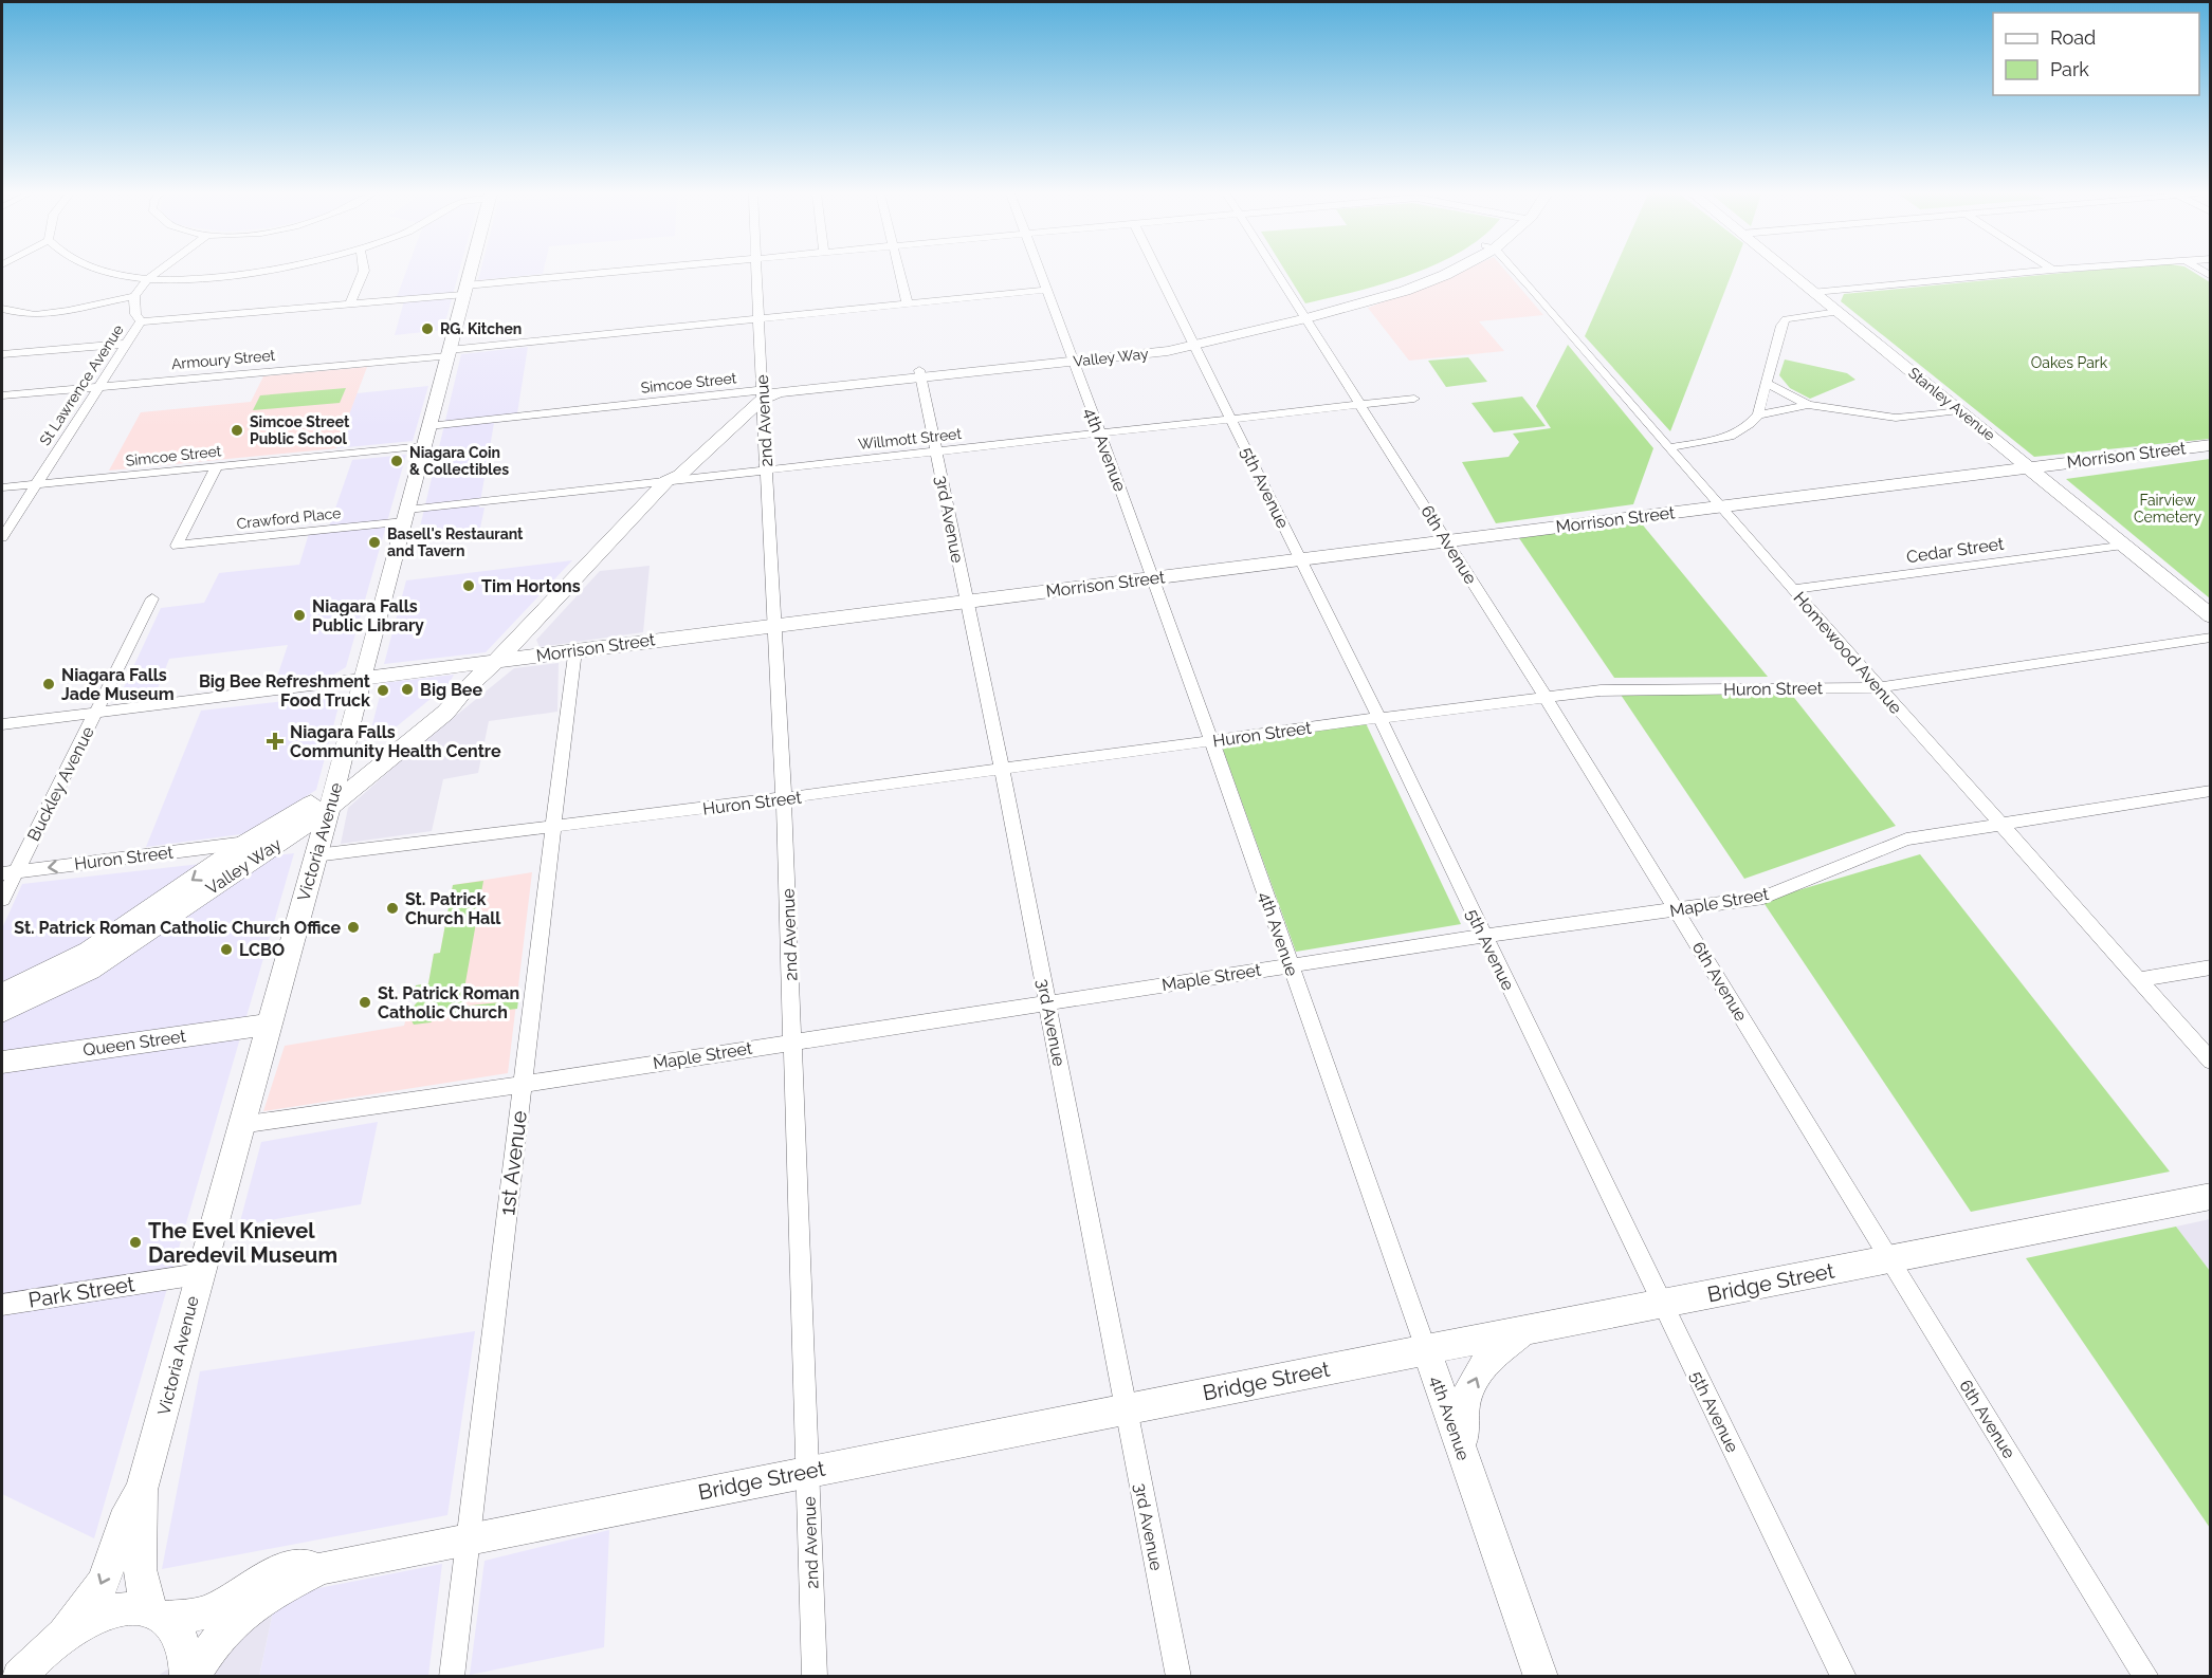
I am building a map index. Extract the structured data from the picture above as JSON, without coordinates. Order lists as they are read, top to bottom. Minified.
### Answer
{"streets":{"street":["Valley Way","Armoury Street","Simcoe Street","St Lawrence Avenue","Stanley Avenue","2nd Avenue","Willmott Street","4th Avenue","Morrison Street","5th Avenue","Crawford Place","3rd Avenue","6th Avenue","Cedar Street","Homewood Avenue","Huron Street","Buckley Avenue","Victoria Avenue","Maple Street","Queen Street","1st Avenue","Bridge Street","Park Street"]},"crossings":[["Valley Way","Simcoe Street"],["Valley Way","2nd Avenue"],["Valley Way","Willmott Street"],["Valley Way","4th Avenue"],["Valley Way","Morrison Street"],["Valley Way","5th Avenue"],["Valley Way","3rd Avenue"],["Valley Way","6th Avenue"],["Valley Way","Huron Street"],["Valley Way","Victoria Avenue"],["Armoury Street","St Lawrence Avenue"],["Armoury Street","2nd Avenue"],["Armoury Street","4th Avenue"],["Armoury Street","Victoria Avenue"],["Simcoe Street","St Lawrence Avenue"],["Simcoe Street","2nd Avenue"],["Simcoe Street","Crawford Place"],["Simcoe Street","Victoria Avenue"],["Stanley Avenue","Morrison Street"],["Stanley Avenue","Cedar Street"],["2nd Avenue","Willmott Street"],["2nd Avenue","Morrison Street"],["2nd Avenue","Huron Street"],["2nd Avenue","Maple Street"],["2nd Avenue","Bridge Street"],["Willmott Street","4th Avenue"],["Willmott Street","5th Avenue"],["Willmott Street","Crawford Place"],["Willmott Street","3rd Avenue"],["Willmott Street","6th Avenue"],["Willmott Street","Victoria Avenue"],["4th Avenue","Morrison Street"],["4th Avenue","Huron Street"],["4th Avenue","Maple Street"],["4th Avenue","Bridge Street"],["Morrison Street","5th Avenue"],["Morrison Street","3rd Avenue"],["Morrison Street","6th Avenue"],["Morrison Street","Homewood Avenue"],["Morrison Street","Buckley Avenue"],["Morrison Street","Victoria Avenue"],["Morrison Street","1st Avenue"],["5th Avenue","Huron Street"],["5th Avenue","Maple Street"],["5th Avenue","Bridge Street"],["Crawford Place","Victoria Avenue"],["3rd Avenue","Huron Street"],["3rd Avenue","Maple Street"],["3rd Avenue","Bridge Street"],["6th Avenue","Huron Street"],["6th Avenue","Maple Street"],["6th Avenue","Bridge Street"],["Cedar Street","Homewood Avenue"],["Homewood Avenue","Huron Street"],["Homewood Avenue","Maple Street"],["Huron Street","Buckley Avenue"],["Huron Street","Victoria Avenue"],["Huron Street","1st Avenue"],["Victoria Avenue","Maple Street"],["Victoria Avenue","Queen Street"],["Victoria Avenue","Bridge Street"],["Victoria Avenue","Park Street"],["Maple Street","1st Avenue"],["1st Avenue","Bridge Street"]],"parks":["Oakes Park","Fairview Cemetery"],"places":{"other":["RG. Kitchen","Simcoe Street Public School","Niagara Coin & Collectibles","Basell's Restaurant and Tavern","Tim Hortons","Niagara Falls Public Library","Niagara Falls Jade Museum","Big Bee","Big Bee Refreshment Food Truck","St. Patrick Church Hall","St. Patrick Roman Catholic Church Office","LCBO","St. Patrick Roman Catholic Church","The Evel Knievel Daredevil Museum"],"health":["Niagara Falls Community Health Centre"]},"legend":["Road","Park"]}
